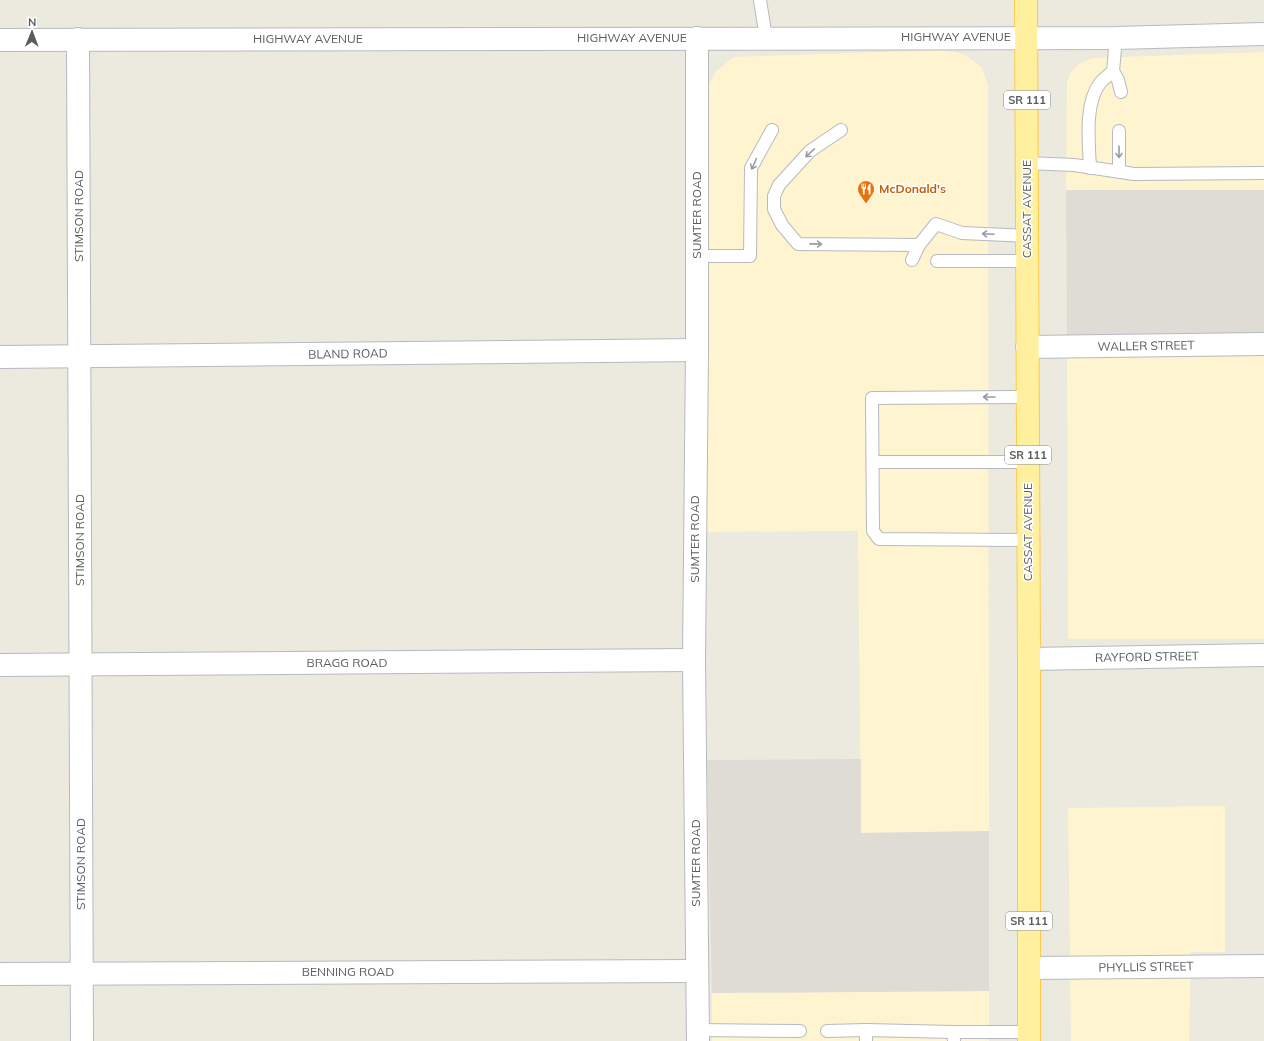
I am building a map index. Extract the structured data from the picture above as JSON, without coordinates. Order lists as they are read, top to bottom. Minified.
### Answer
{"streets":{"main road":["SR 111","CASSAT AVENUE"],"street":["HIGHWAY AVENUE","SUMTER ROAD","STIMSON ROAD","WALLER STREET","BLAND ROAD","RAYFORD STREET","BRAGG ROAD","PHYLLIS STREET","BENNING ROAD"]},"crossings":[["HIGHWAY AVENUE","CASSAT AVENUE"],["HIGHWAY AVENUE","SUMTER ROAD"],["HIGHWAY AVENUE","STIMSON ROAD"],["CASSAT AVENUE","WALLER STREET"],["CASSAT AVENUE","RAYFORD STREET"],["CASSAT AVENUE","PHYLLIS STREET"],["SUMTER ROAD","BLAND ROAD"],["SUMTER ROAD","BRAGG ROAD"],["SUMTER ROAD","BENNING ROAD"],["STIMSON ROAD","BLAND ROAD"],["STIMSON ROAD","BRAGG ROAD"],["STIMSON ROAD","BENNING ROAD"]],"places":{"restaurant":["McDonald's"]},"north":"top"}
